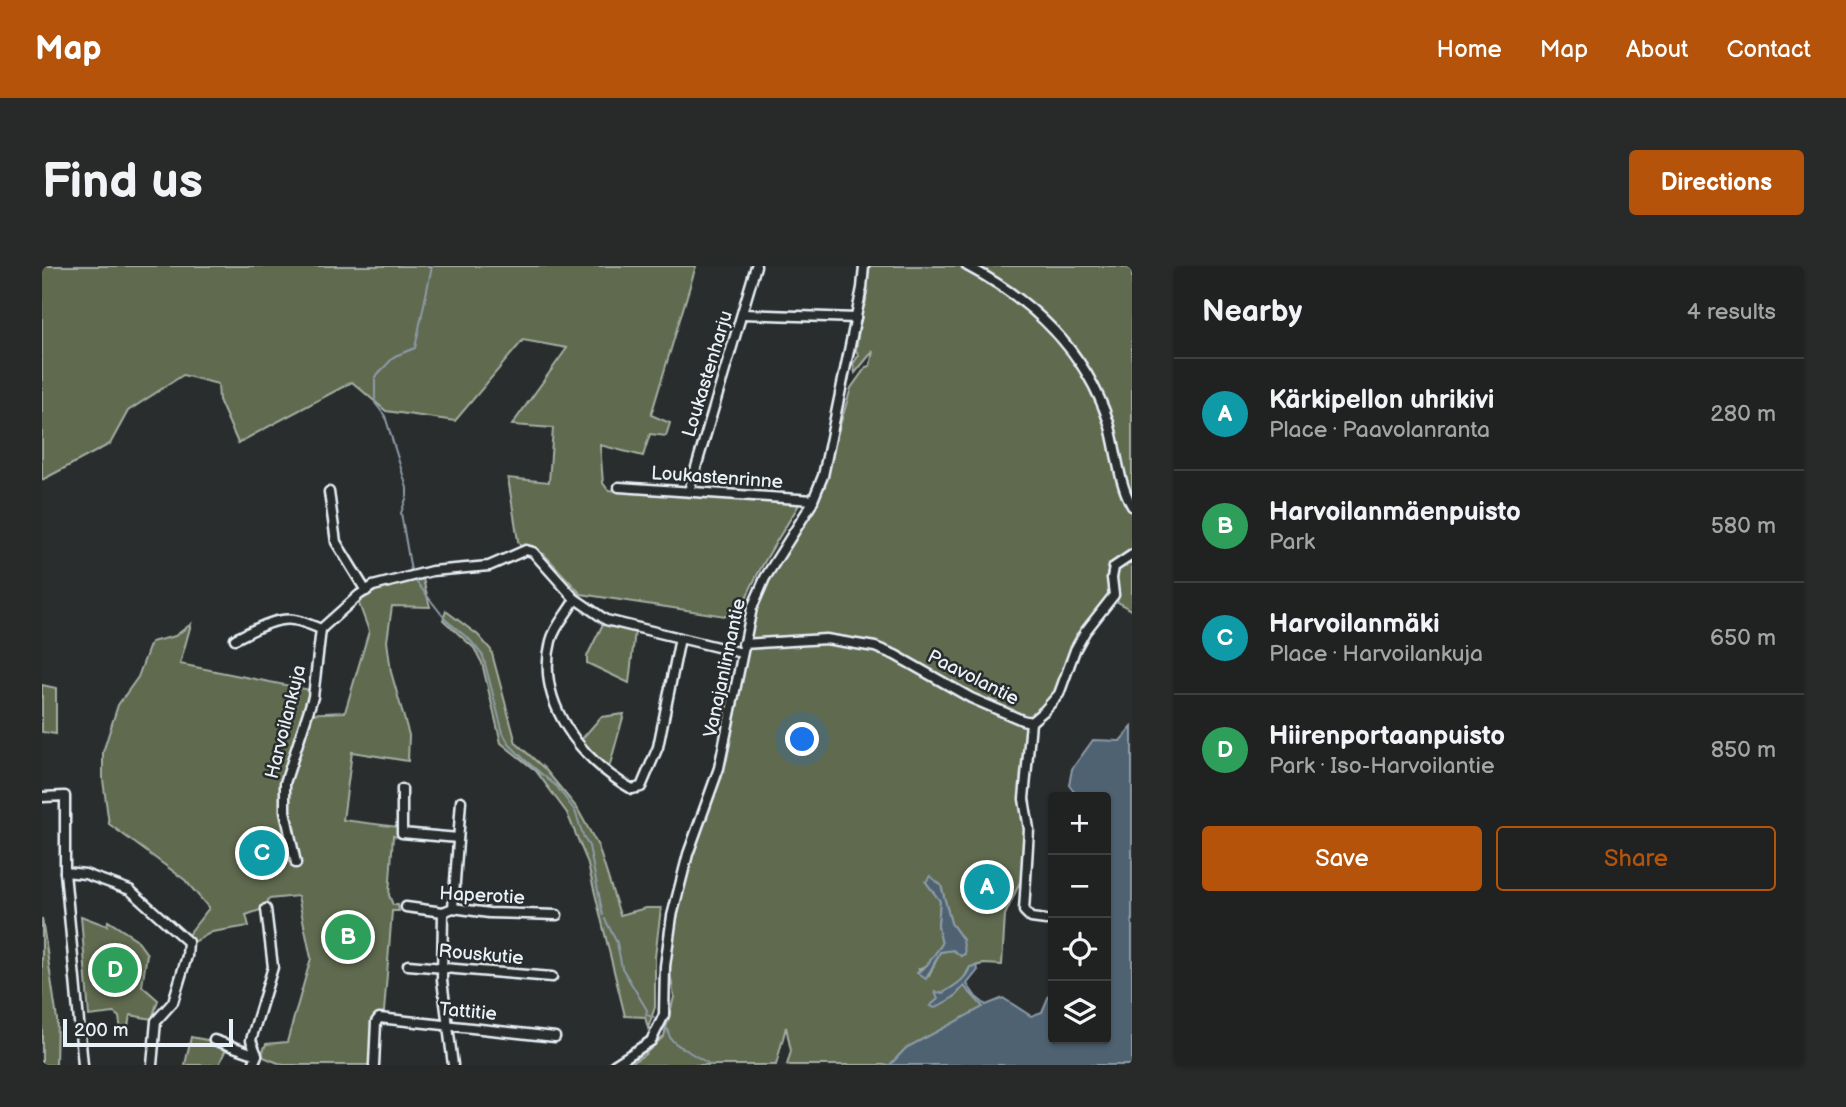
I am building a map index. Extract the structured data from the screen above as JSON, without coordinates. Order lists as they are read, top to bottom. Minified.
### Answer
{"streets":{"street":["Loukastenharju","Loukastenrinne","Vanajanlinnantie","Paavolantie","Harvoilankuja","Haperotie","Rouskutie","Tattitie"]},"crossings":[["Loukastenharju","Loukastenrinne"],["Loukastenrinne","Vanajanlinnantie"],["Vanajanlinnantie","Paavolantie"]],"scale_bar":"200 m","page":{"header":"Map","nav":["Home","Map","About","Contact"],"buttons":["Directions",["Save","Share"]],"title":"Find us","heading":["Nearby","4 results"],"list":[{"mark":"A","name":"Kärkipellon uhrikivi","note":"Place · Paavolanranta","value":"280 m"},{"mark":"B","name":"Harvoilanmäenpuisto","note":"Park","value":"580 m"},{"mark":"C","name":"Harvoilanmäki","note":"Place · Harvoilankuja","value":"650 m"},{"mark":"D","name":"Hiirenportaanpuisto","note":"Park · Iso-Harvoilantie","value":"850 m"}],"map_buttons":["+","−"],"pins":["C","A","B","D"],"scale":"200 m"}}
